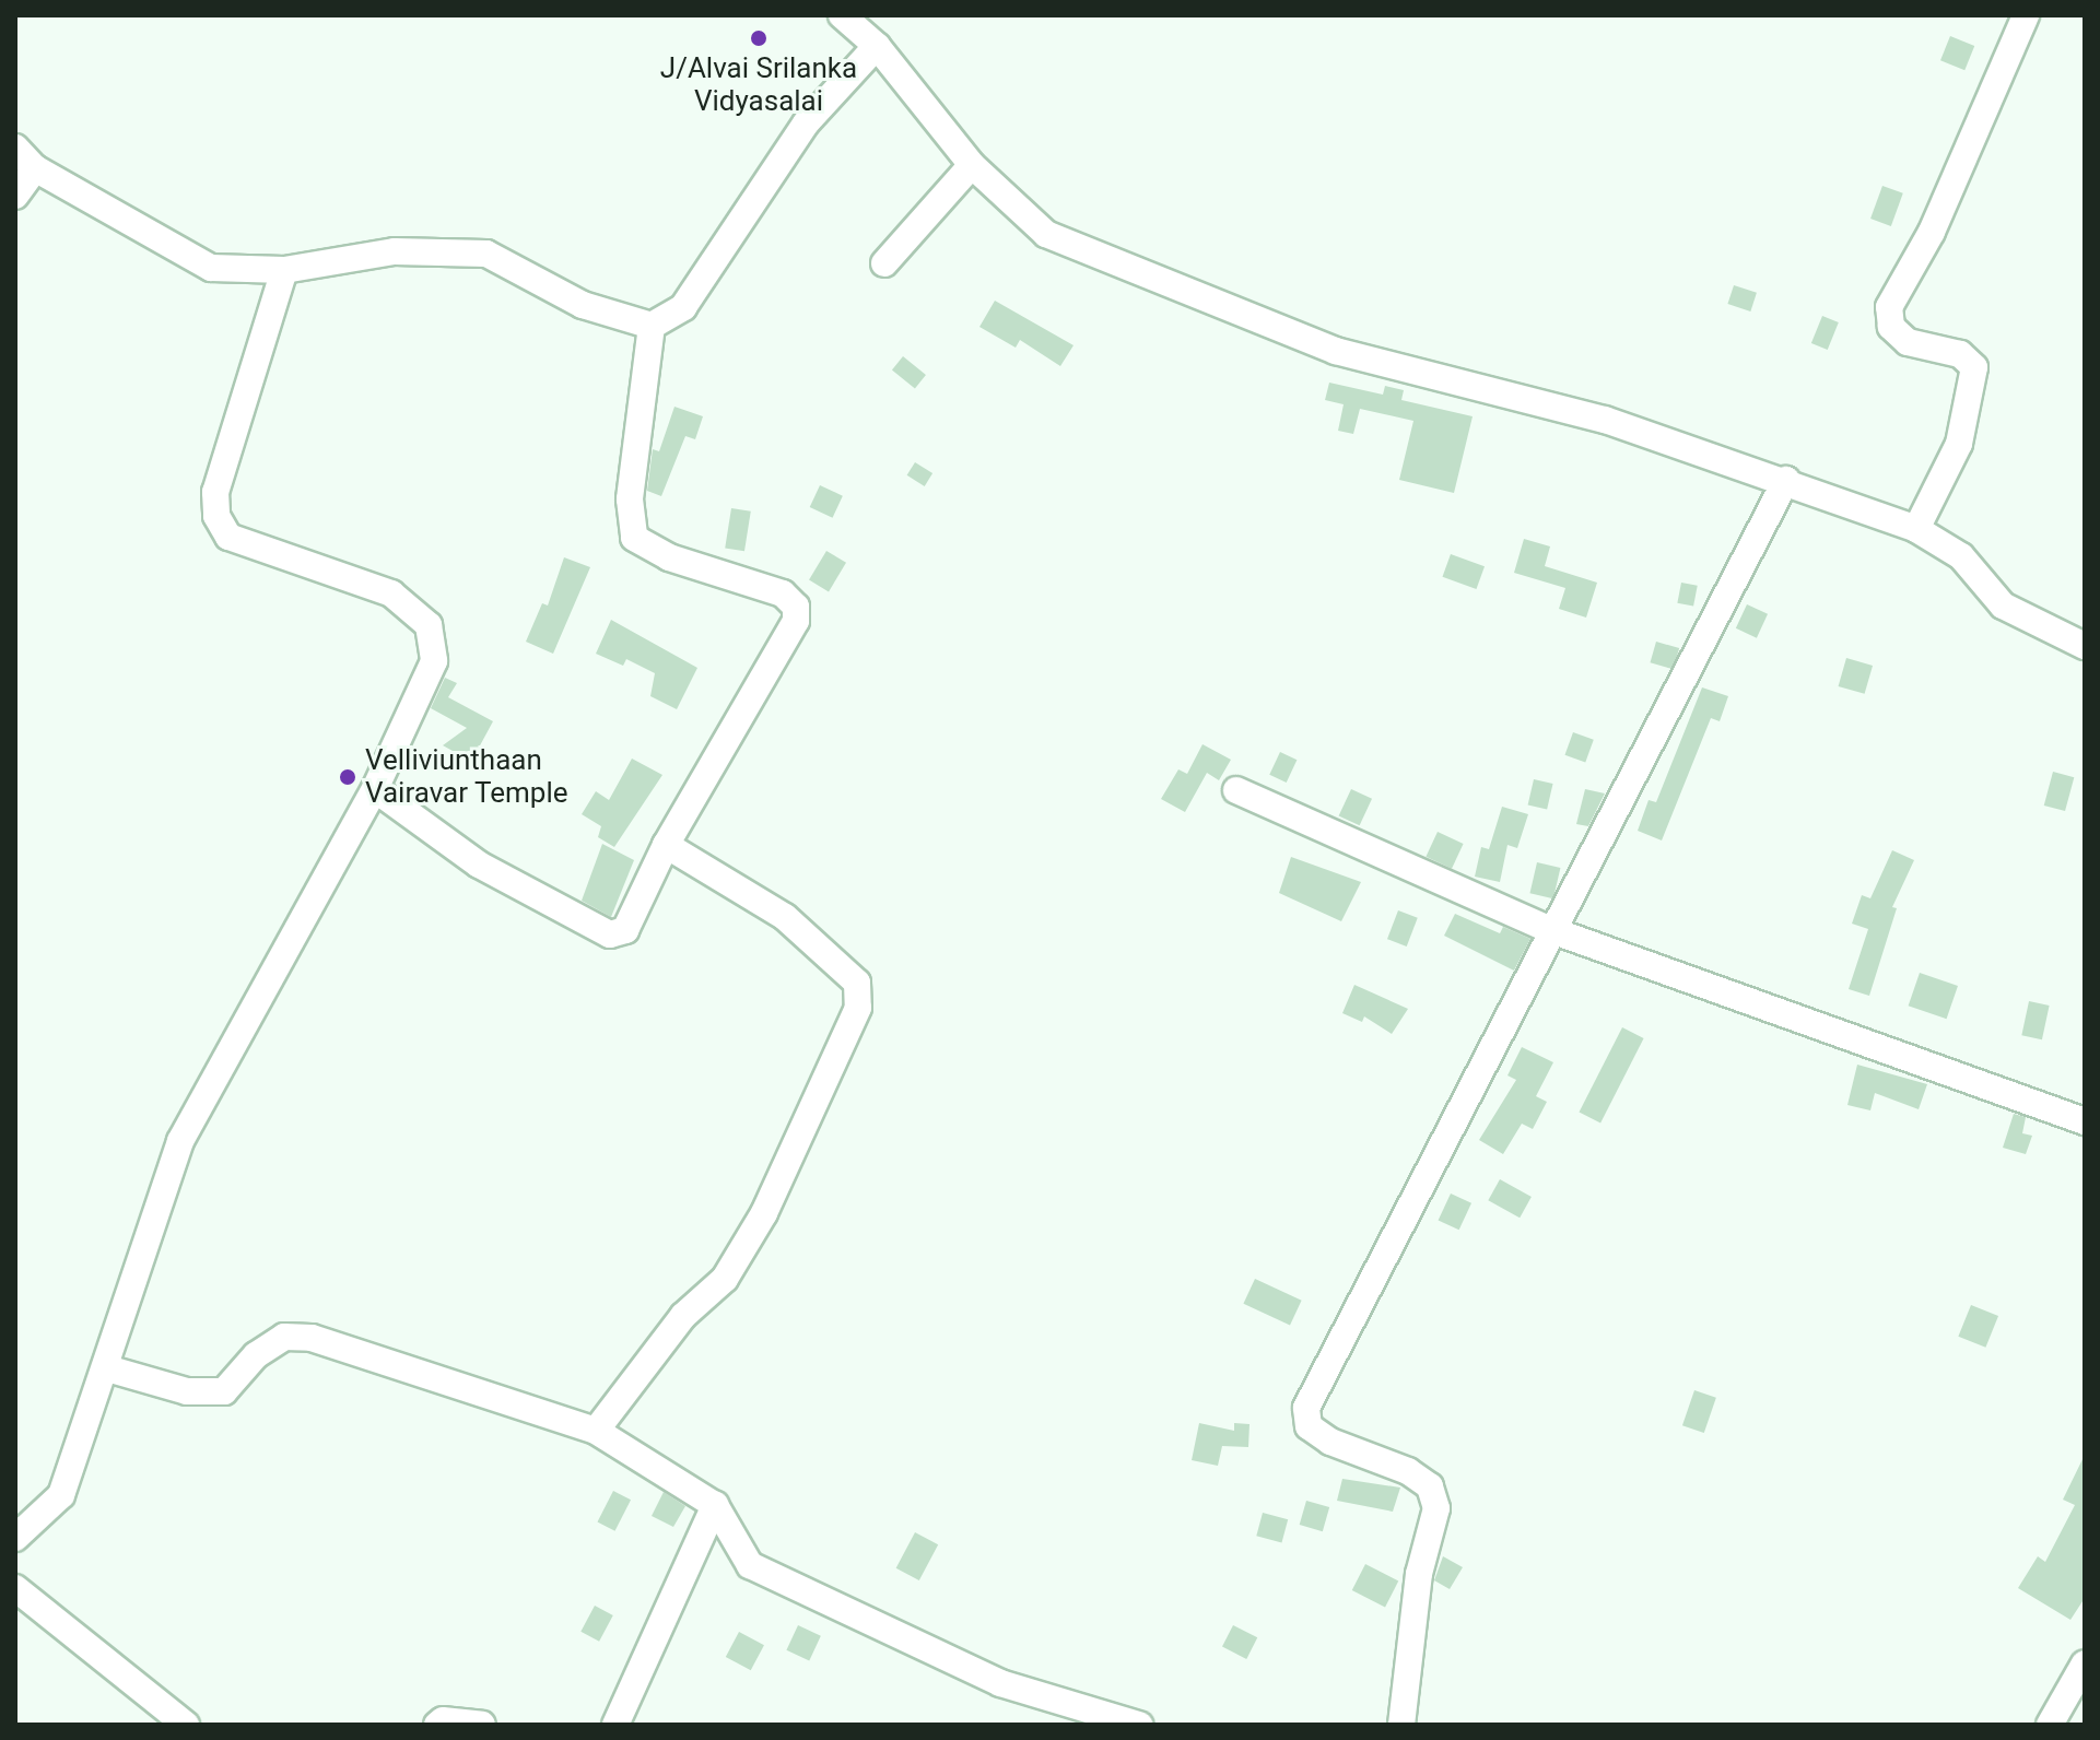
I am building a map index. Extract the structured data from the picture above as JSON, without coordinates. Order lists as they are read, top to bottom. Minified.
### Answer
{"places":["J/Alvai Srilanka Vidyasalai","Velliviunthaan Vairavar Temple"]}
